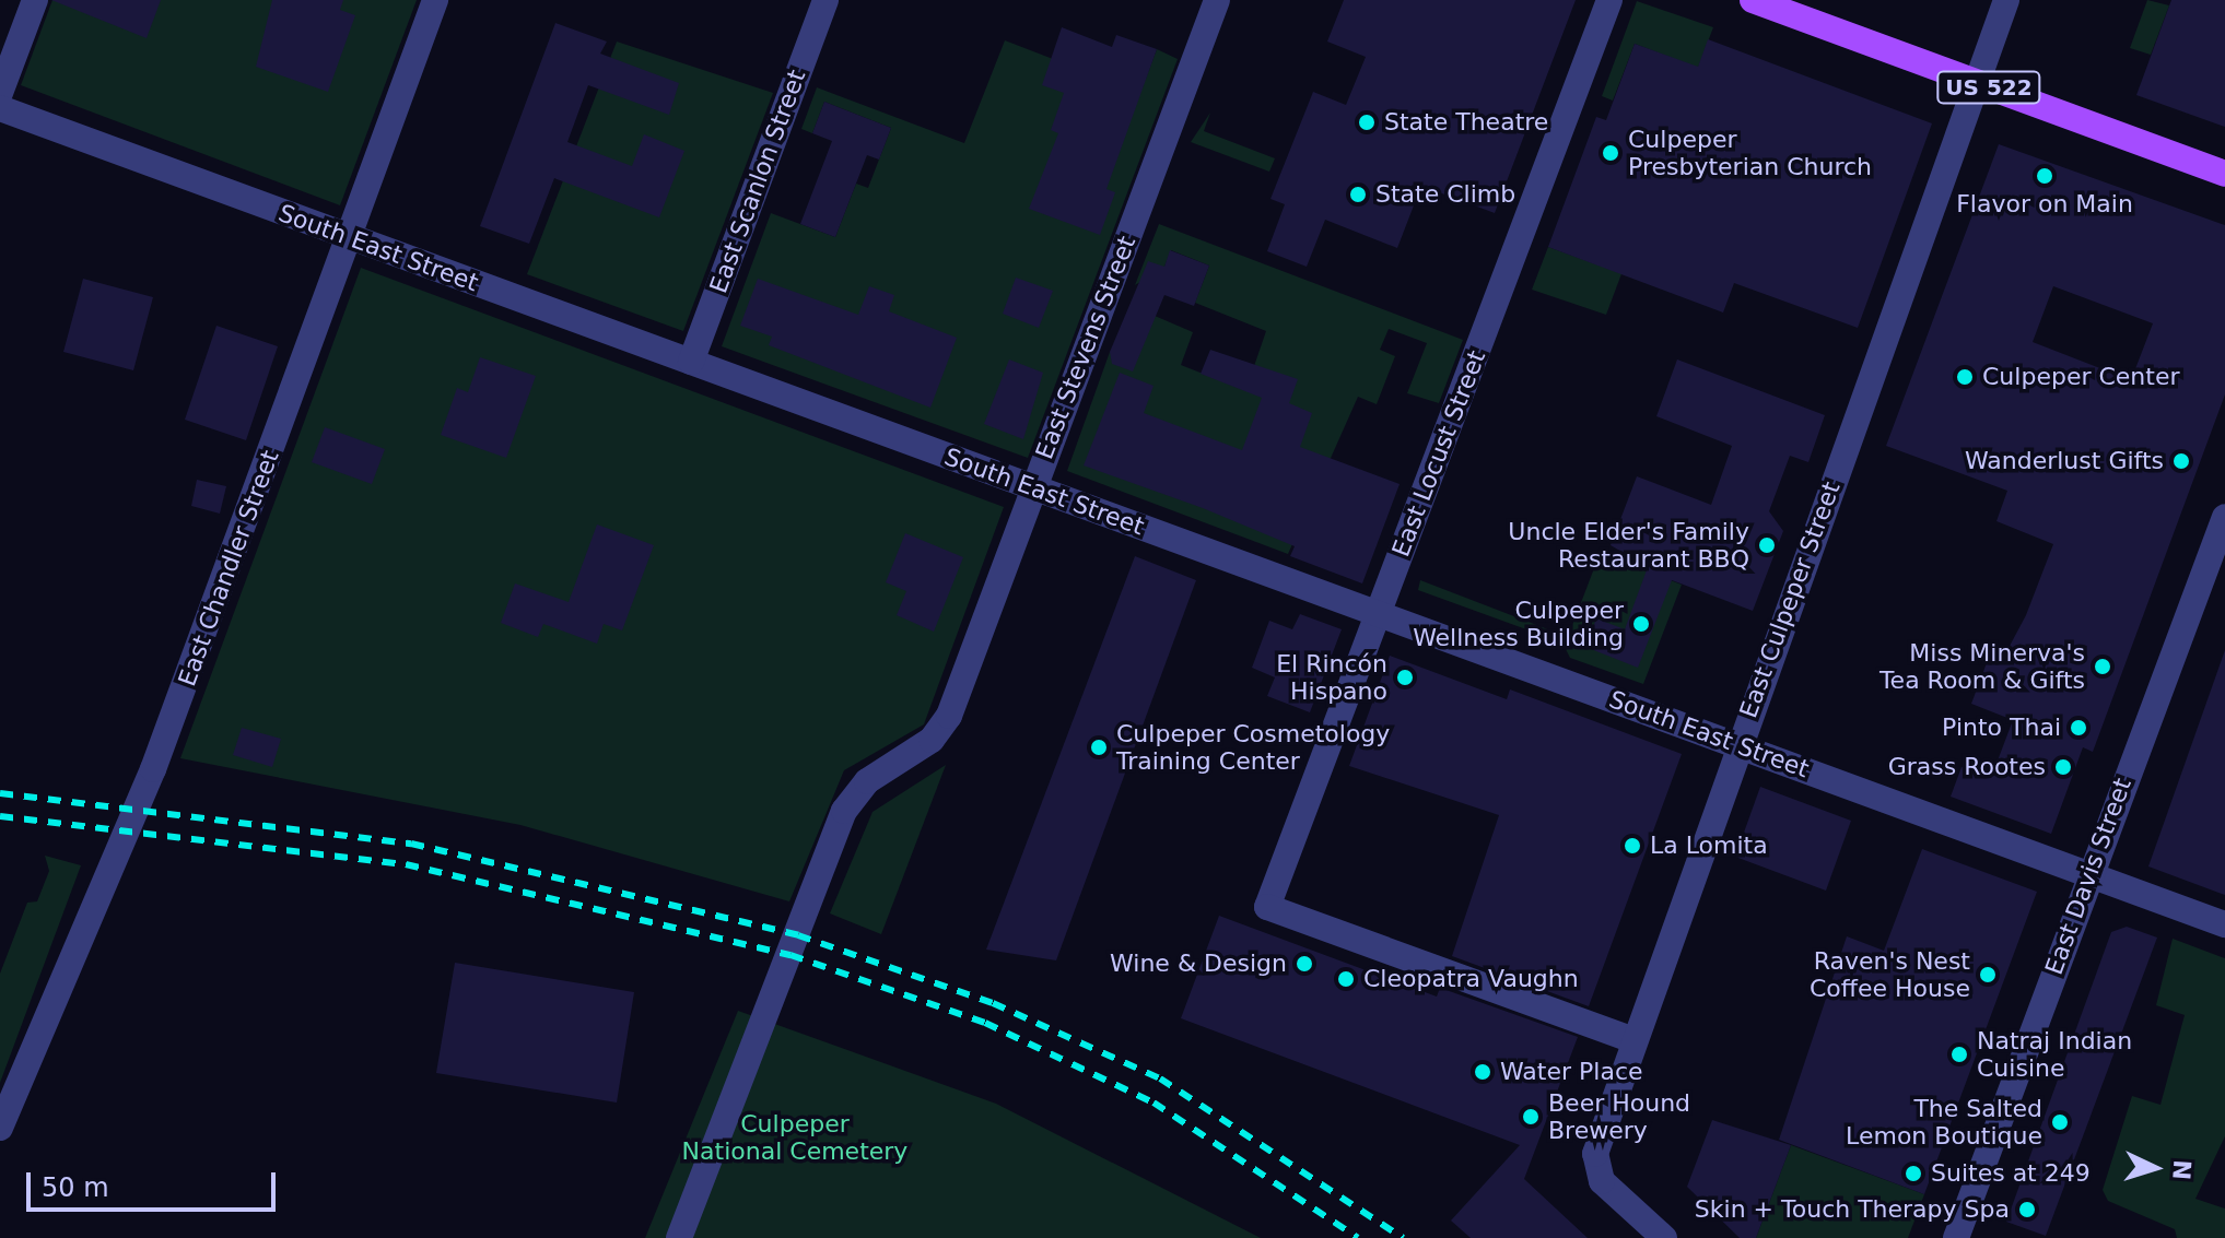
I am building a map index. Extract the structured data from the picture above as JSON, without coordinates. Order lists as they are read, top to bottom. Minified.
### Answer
{"streets":{"main road":["US 522"],"street":["East Scanlon Street","South East Street","East Stevens Street","East Locust Street","East Chandler Street","East Culpeper Street","East Davis Street"]},"crossings":[["US 522","East Culpeper Street"],["East Scanlon Street","South East Street"],["South East Street","East Stevens Street"],["South East Street","East Locust Street"],["South East Street","East Chandler Street"],["South East Street","East Culpeper Street"],["South East Street","East Davis Street"],["East Locust Street","East Culpeper Street"]],"parks":["Culpeper National Cemetery"],"places":["State Theatre","Culpeper Presbyterian Church","Flavor on Main","State Climb","Culpeper Center","Wanderlust Gifts","Uncle Elder's Family Restaurant BBQ","Culpeper Wellness Building","Miss Minerva's Tea Room & Gifts","El Rincón Hispano","Pinto Thai","Culpeper Cosmetology Training Center","Grass Rootes","La Lomita","Wine & Design","Raven's Nest Coffee House","Cleopatra Vaughn","Natraj Indian Cuisine","Water Place","Beer Hound Brewery","The Salted Lemon Boutique","Suites at 249","Skin + Touch Therapy Spa"],"scale_bar":"50 m","north":"right"}
